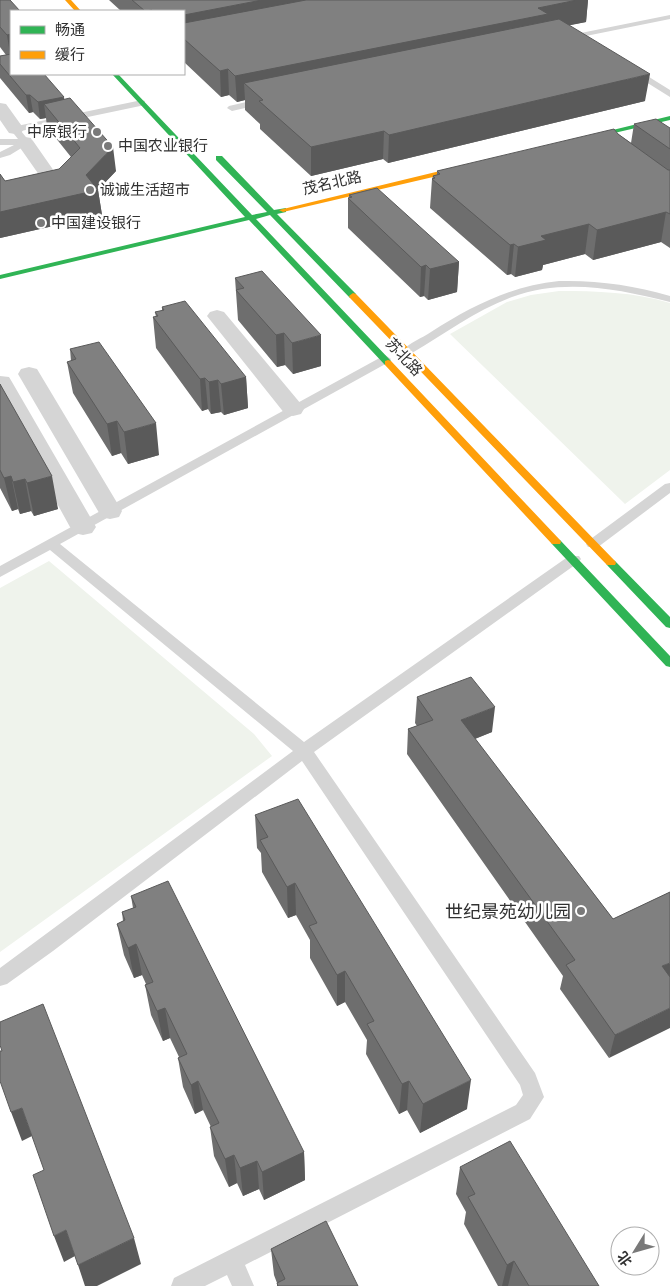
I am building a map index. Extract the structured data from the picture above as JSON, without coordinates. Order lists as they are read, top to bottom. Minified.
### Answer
{"streets":{"main road":["茂名北路","苏北路"]},"crossings":[["茂名北路","苏北路"]],"places":["中原银行","中国农业银行","诚诚生活超市","中国建设银行","世纪景苑幼儿园"],"legend":["畅通","缓行"],"north":"bottom left"}
